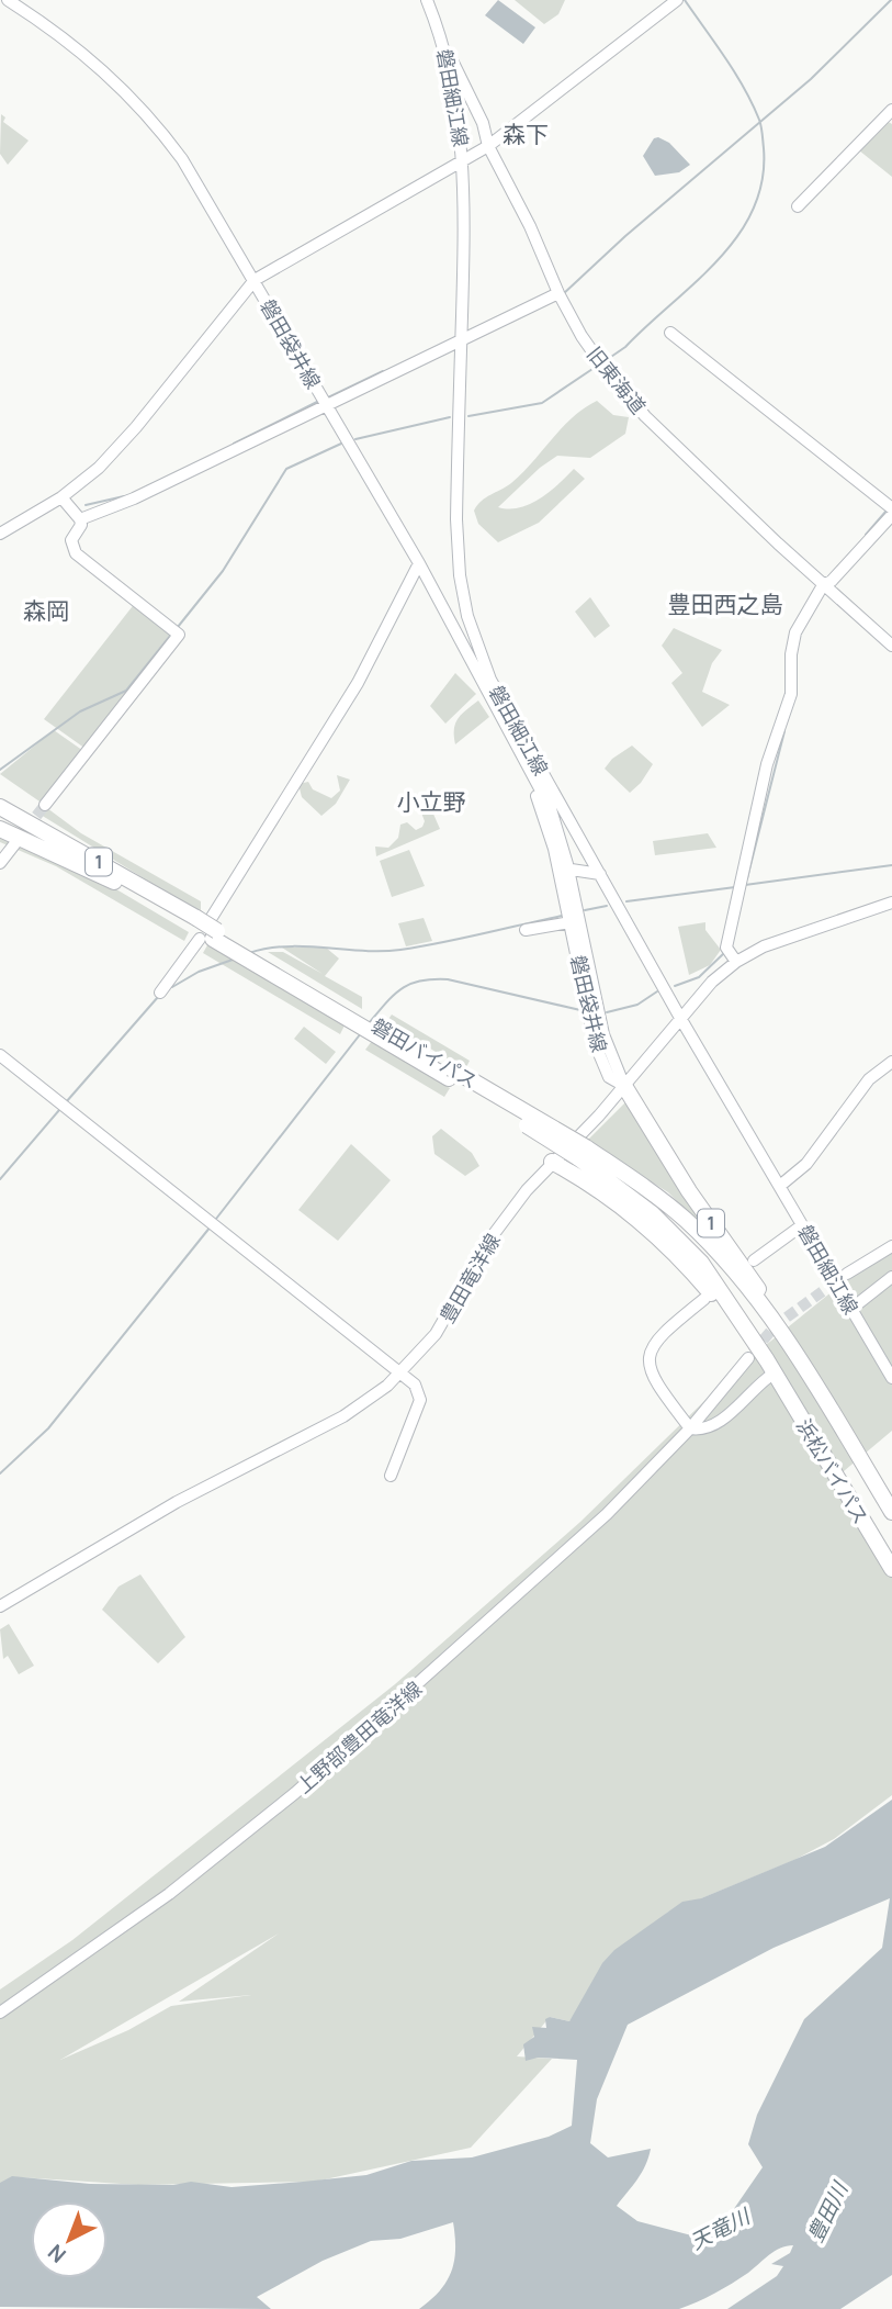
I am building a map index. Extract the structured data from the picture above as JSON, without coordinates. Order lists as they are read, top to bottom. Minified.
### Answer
{"streets":{"highway":["1","磐田バイパス","浜松バイパス"],"main road":["磐田細江線","磐田袋井線","旧東海道","豊田竜洋線","上野部豊田竜洋線"]},"crossings":[["磐田細江線","旧東海道"],["磐田細江線","豊田竜洋線"],["磐田袋井線","1"],["磐田袋井線","豊田竜洋線"],["1","磐田バイパス"],["1","豊田竜洋線"],["1","浜松バイパス"],["磐田バイパス","浜松バイパス"]],"districts":["森下","豊田西之島","森岡","小立野"],"water":["豊田川","天竜川"],"north":"bottom left"}
